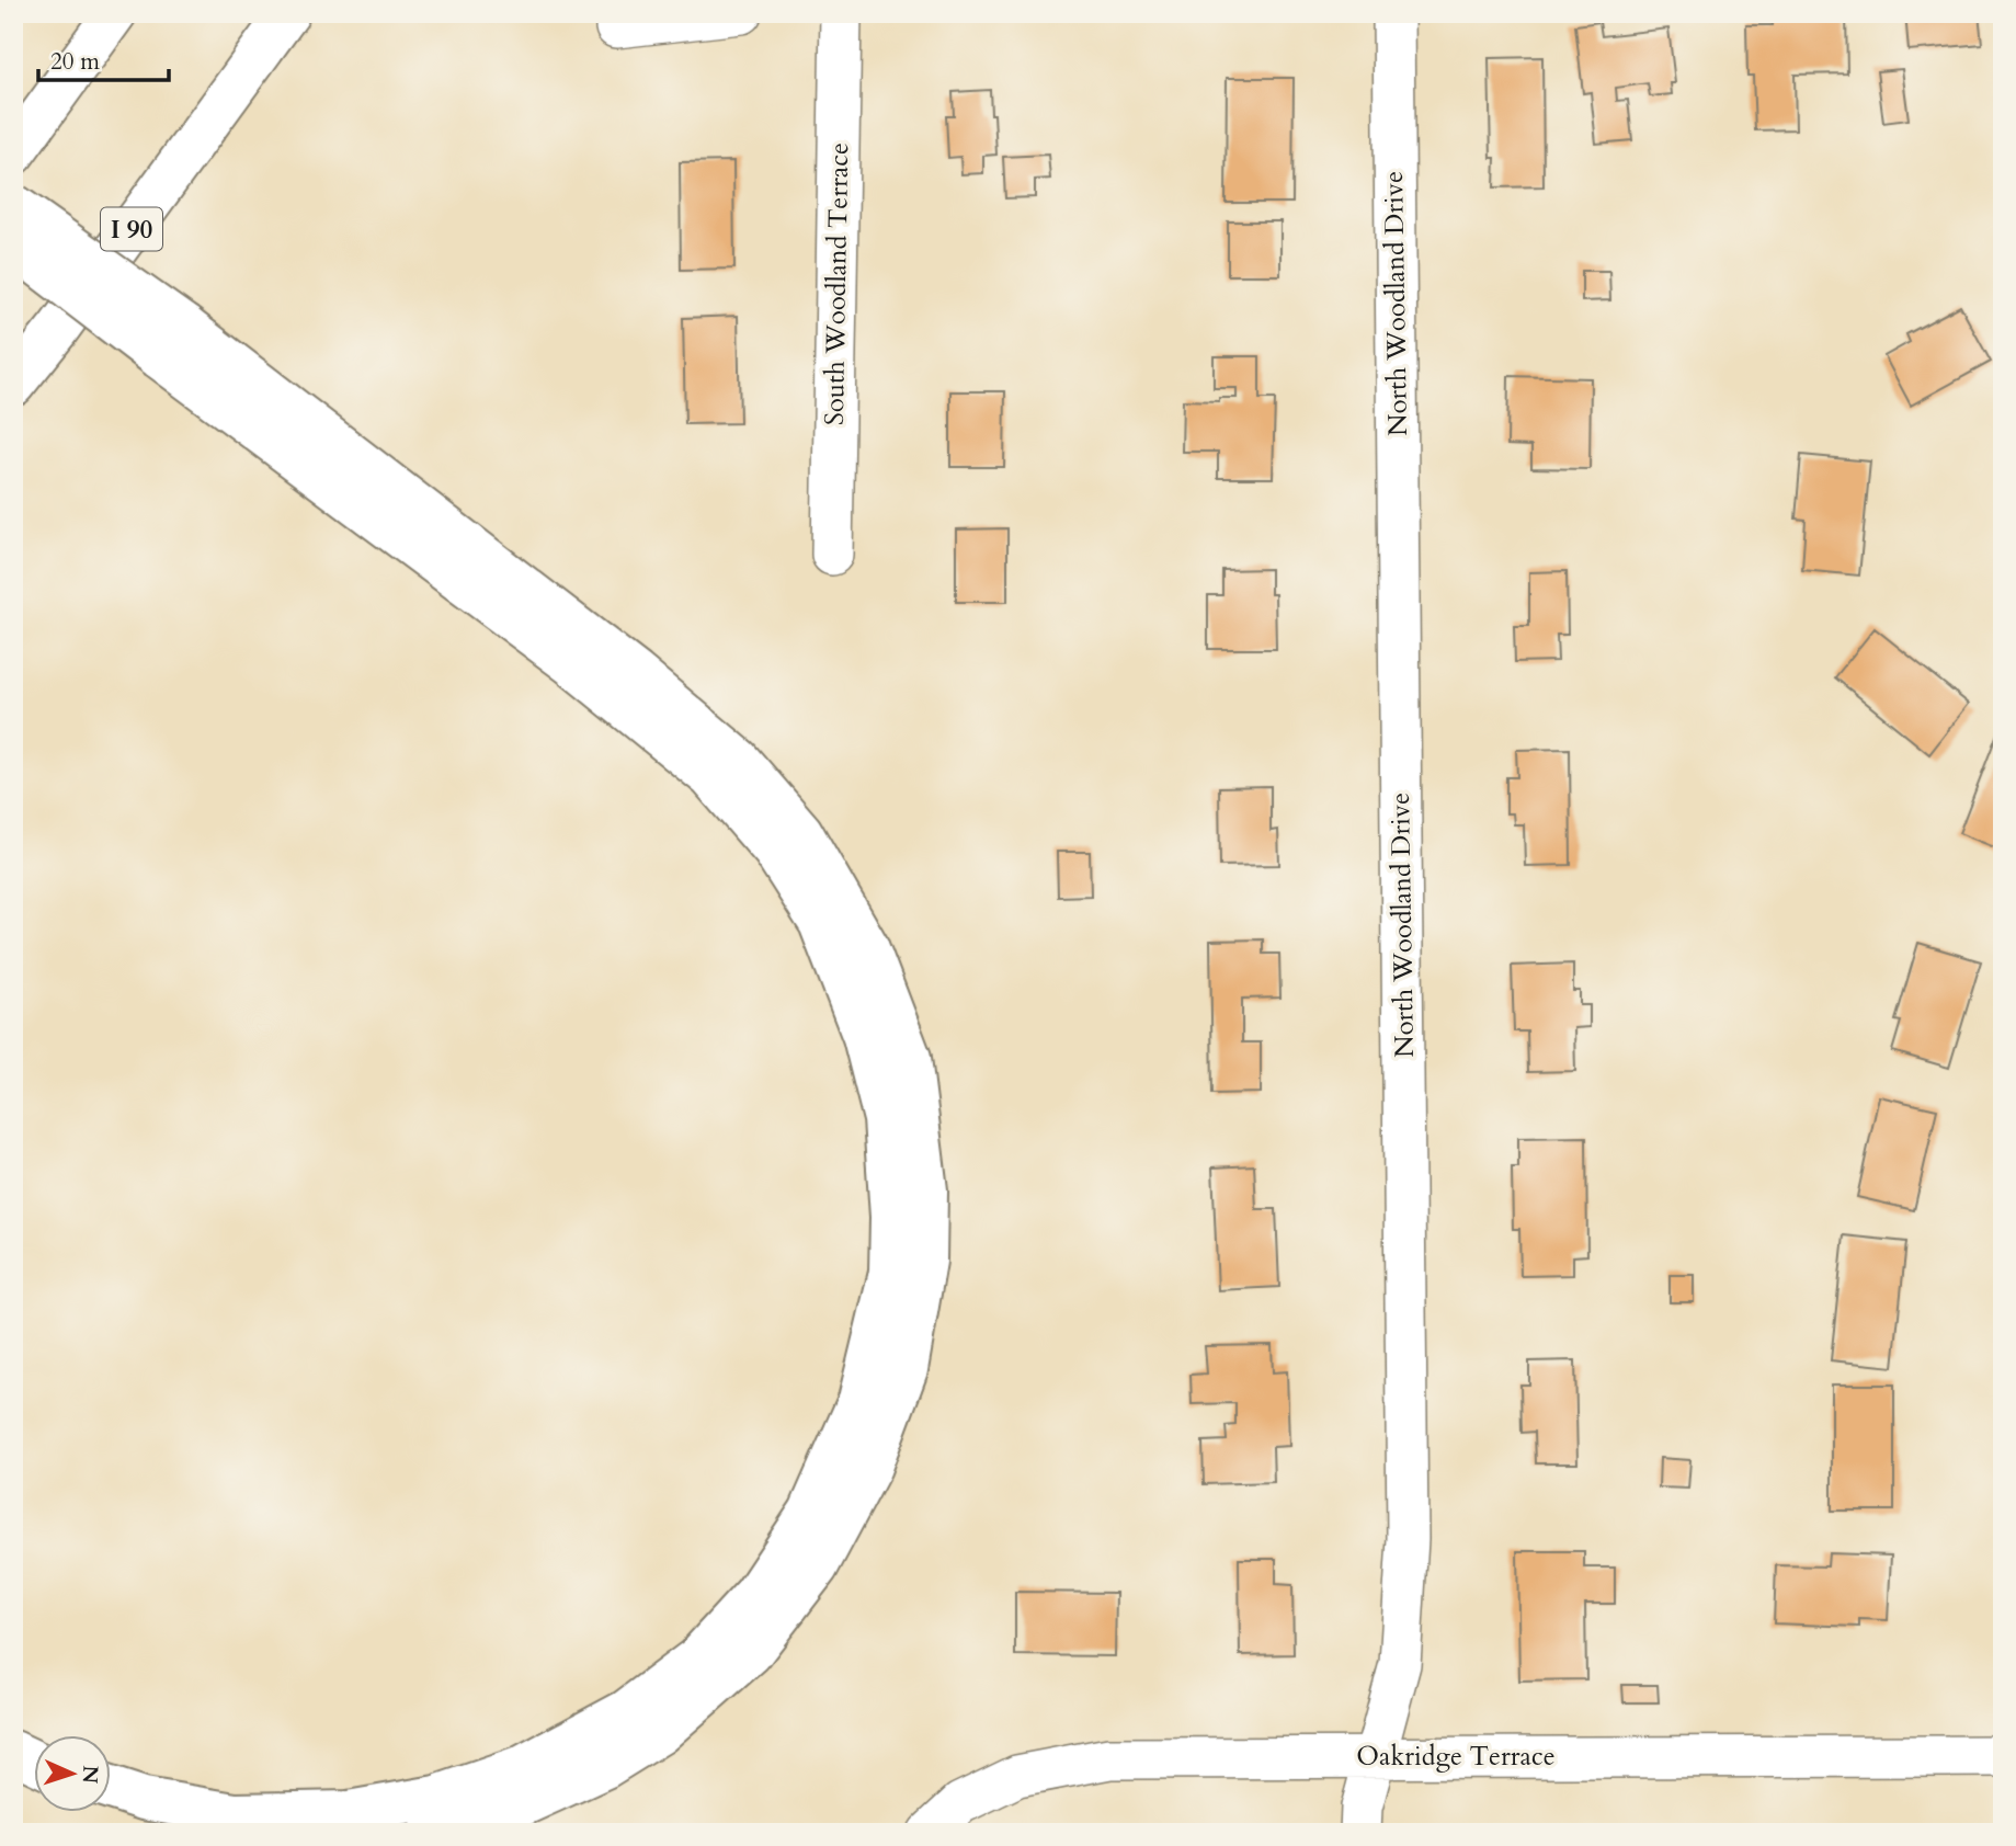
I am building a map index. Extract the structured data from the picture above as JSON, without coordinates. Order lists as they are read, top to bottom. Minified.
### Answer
{"streets":{"highway":["I 90"],"street":["South Woodland Terrace","North Woodland Drive","Oakridge Terrace"]},"crossings":[["North Woodland Drive","Oakridge Terrace"]],"scale_bar":"20 m","north":"right"}
